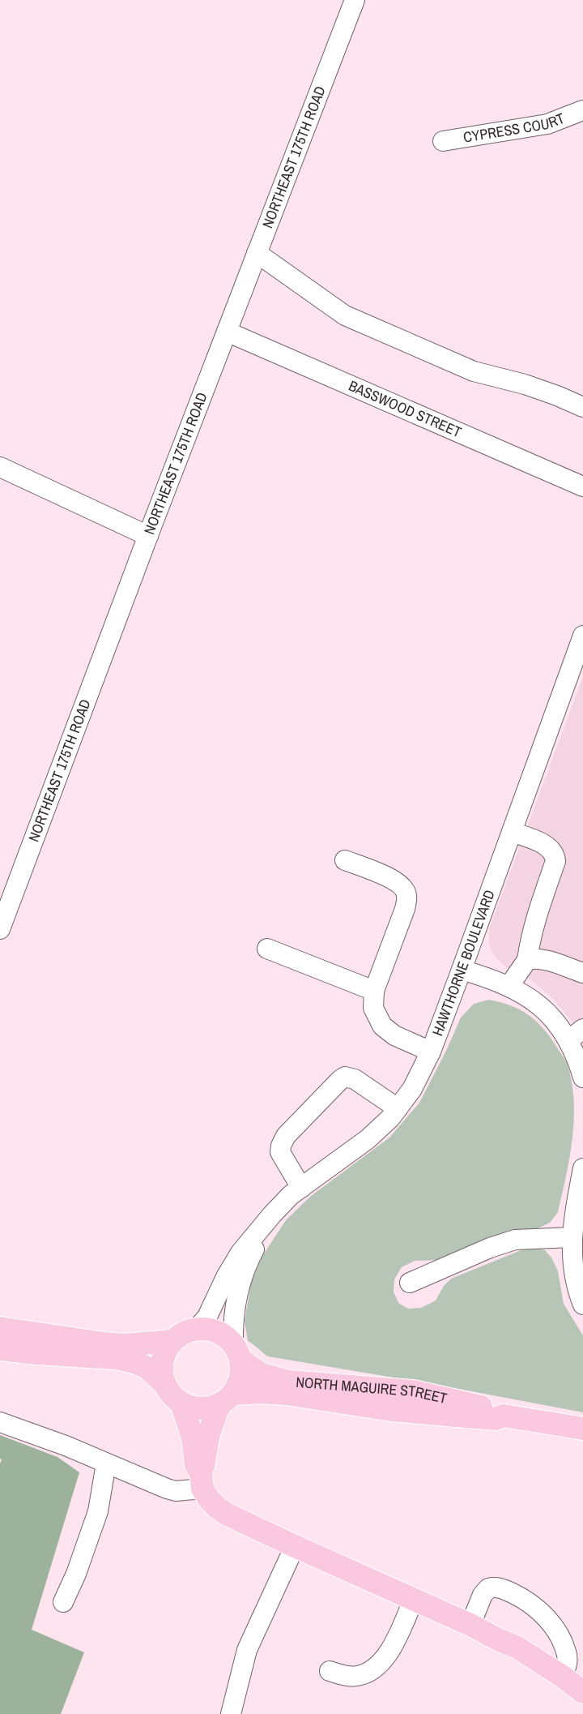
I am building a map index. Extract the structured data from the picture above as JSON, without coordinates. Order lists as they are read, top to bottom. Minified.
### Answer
{"streets":{"main road":["NORTH MAGUIRE STREET"],"street":["CYPRESS COURT","NORTHEAST 175TH ROAD","BASSWOOD STREET","HAWTHORNE BOULEVARD"]},"crossings":[["NORTHEAST 175TH ROAD","BASSWOOD STREET"],["HAWTHORNE BOULEVARD","NORTH MAGUIRE STREET"]]}
